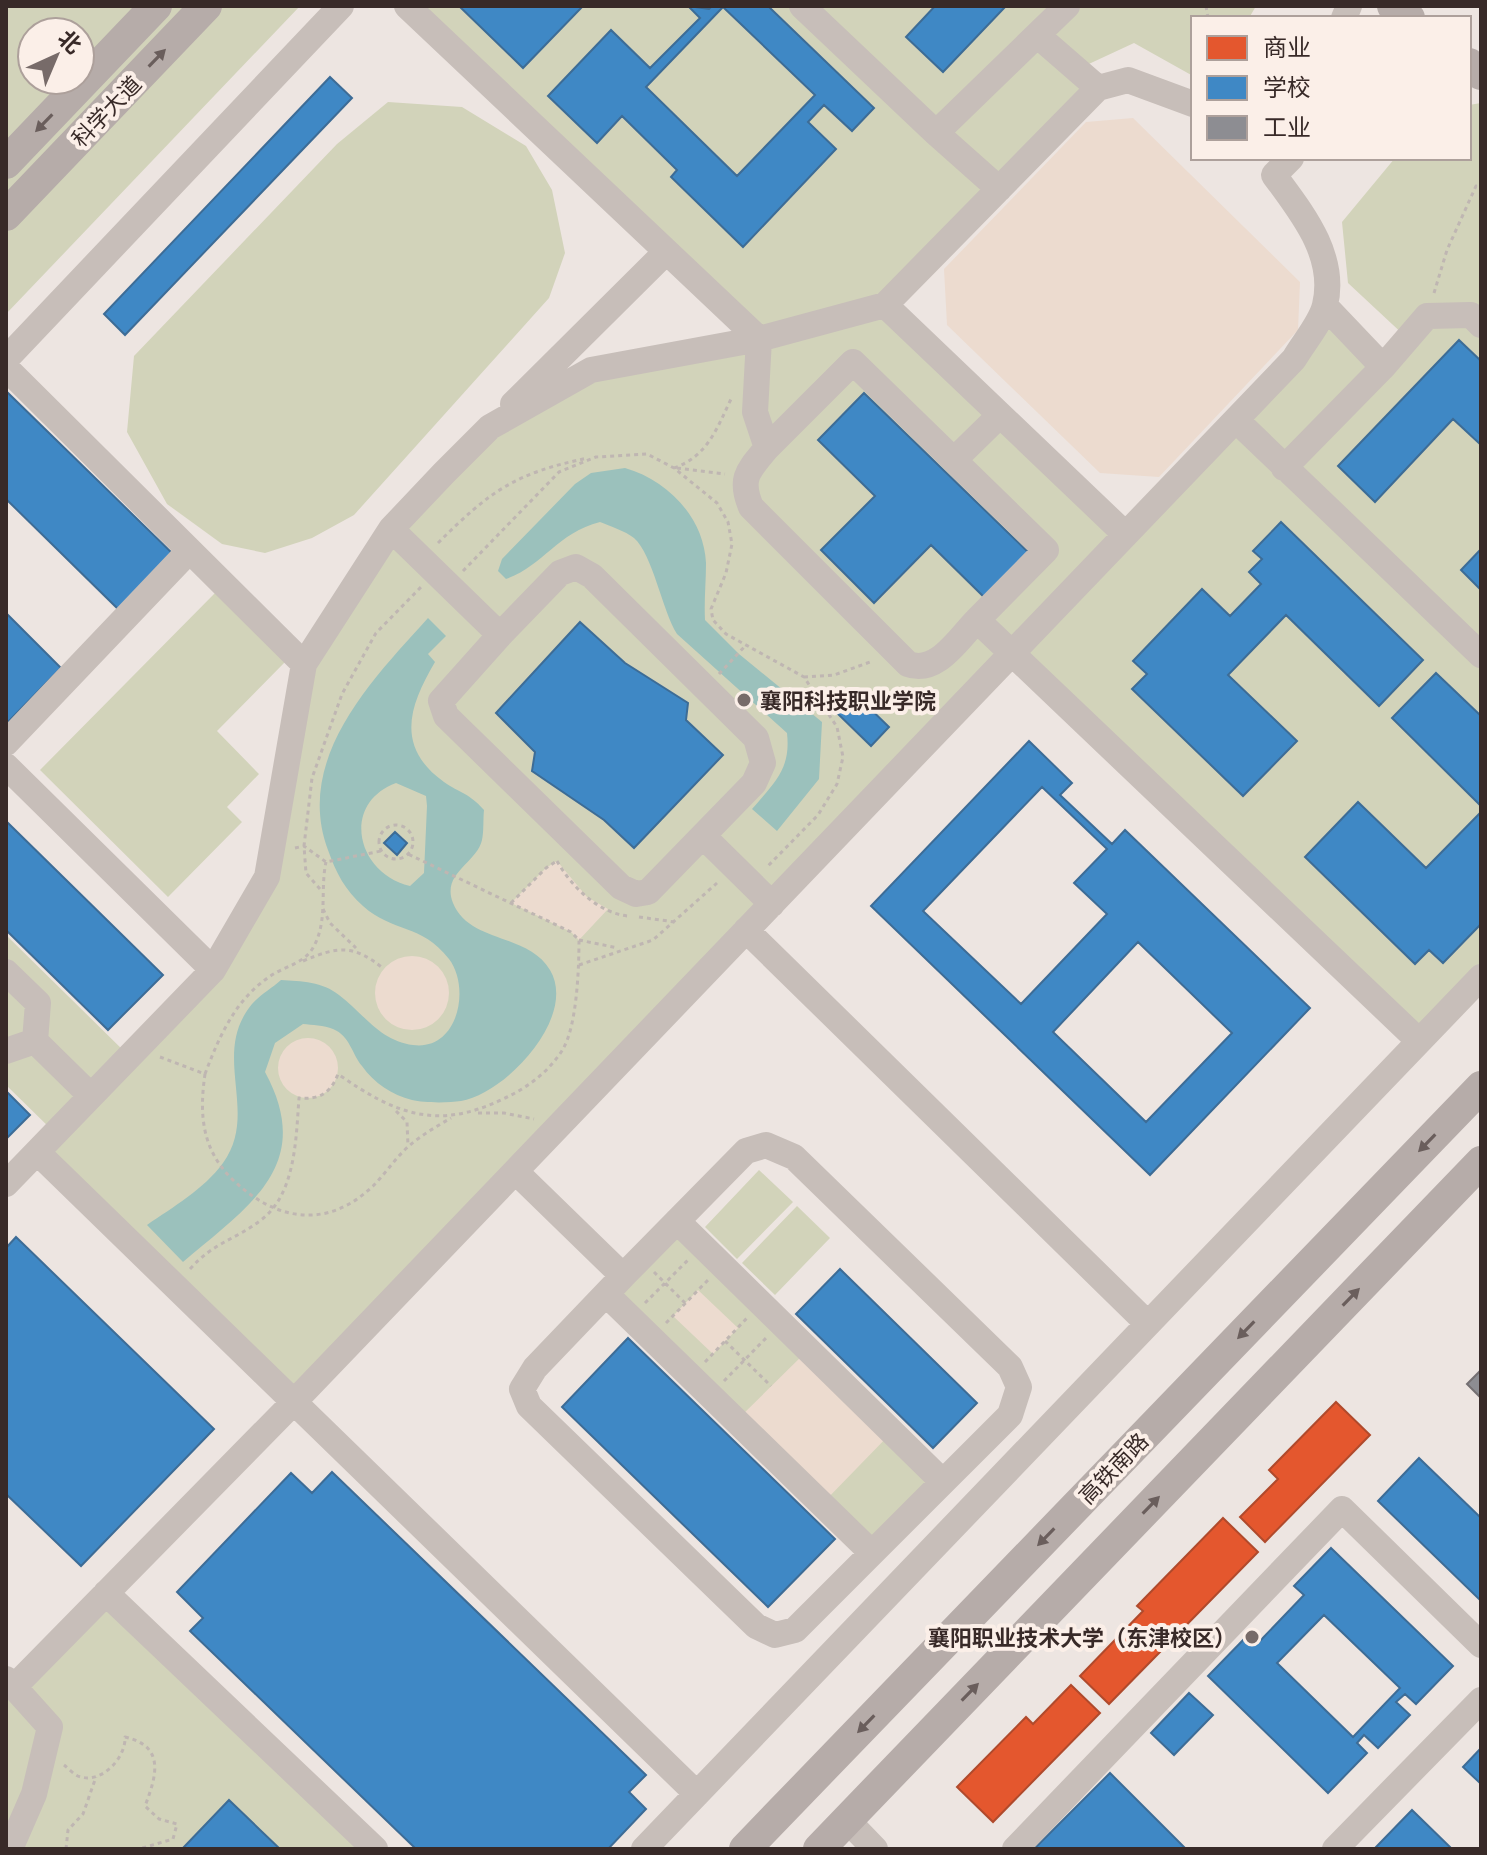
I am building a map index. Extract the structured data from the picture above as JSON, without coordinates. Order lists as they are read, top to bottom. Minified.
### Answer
{"streets":{"main road":["科学大道","高铁南路"]},"places":["襄阳科技职业学院","襄阳职业技术大学（东津校区）"],"legend":["商业","学校","工业"],"north":"top right"}
